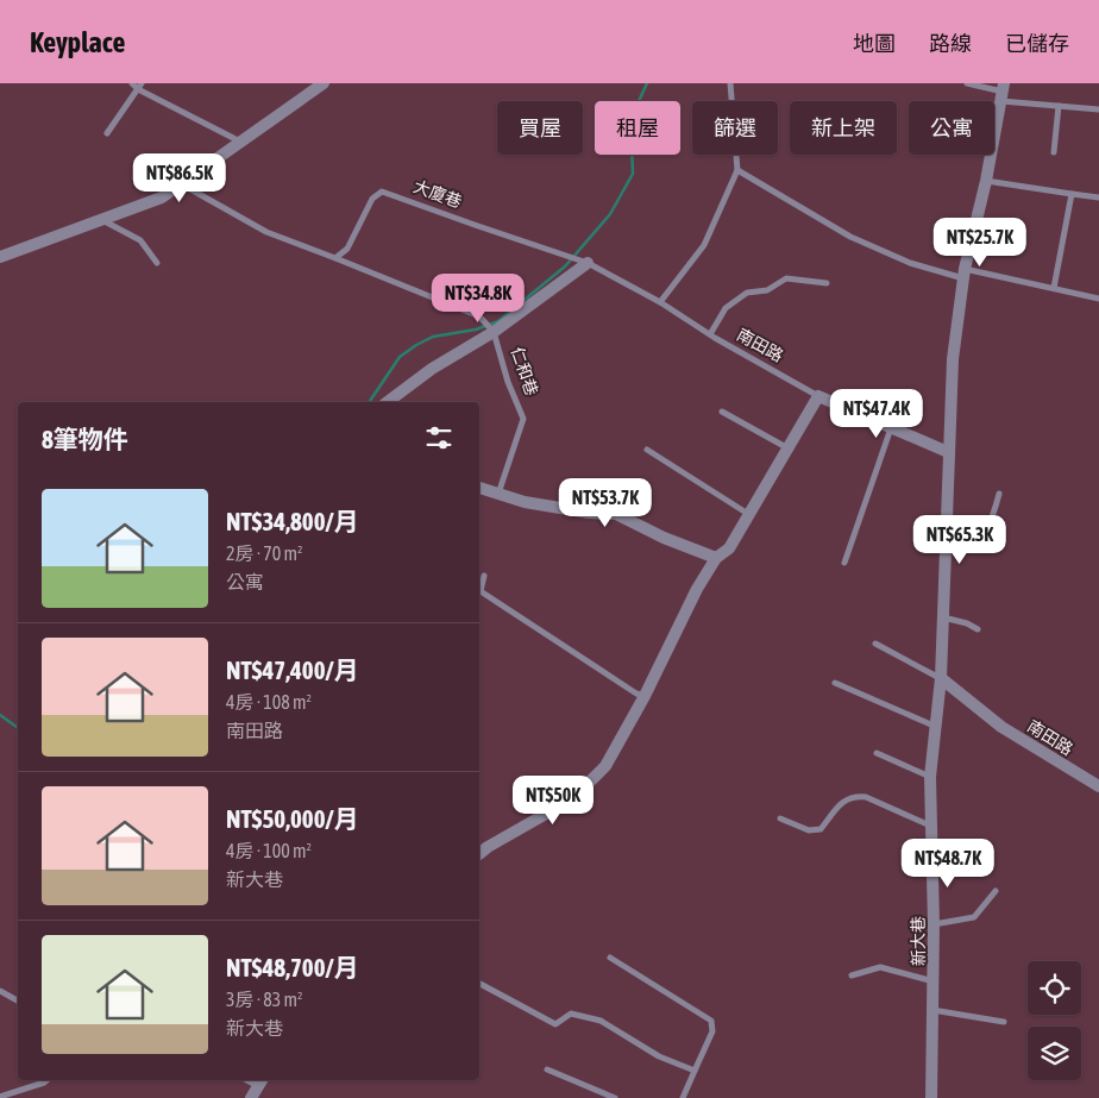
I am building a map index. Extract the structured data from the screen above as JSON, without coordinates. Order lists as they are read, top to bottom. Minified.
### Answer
{"streets":{"street":["南田路","新大巷"],"lane":["大廈巷","仁和巷"]},"crossings":[["大廈巷","南田路"],["大廈巷","仁和巷"],["南田路","新大巷"]],"page":{"header":"Keyplace","nav":["地圖","路線","已儲存"],"chip":["買屋","租屋","篩選","新上架","公寓"],"price":["NT$86.5K","NT$25.7K","NT$34.8K","NT$47.4K","NT$53.7K","NT$65.3K","NT$50K","NT$48.7K"],"heading":"8筆物件","list":[{"name":"NT$34,800/月","note":"2房 · 70 m² · 公寓"},{"name":"NT$47,400/月","note":"4房 · 108 m² · 南田路"},{"name":"NT$50,000/月","note":"4房 · 100 m² · 新大巷"},{"name":"NT$48,700/月","note":"3房 · 83 m² · 新大巷"}]}}
